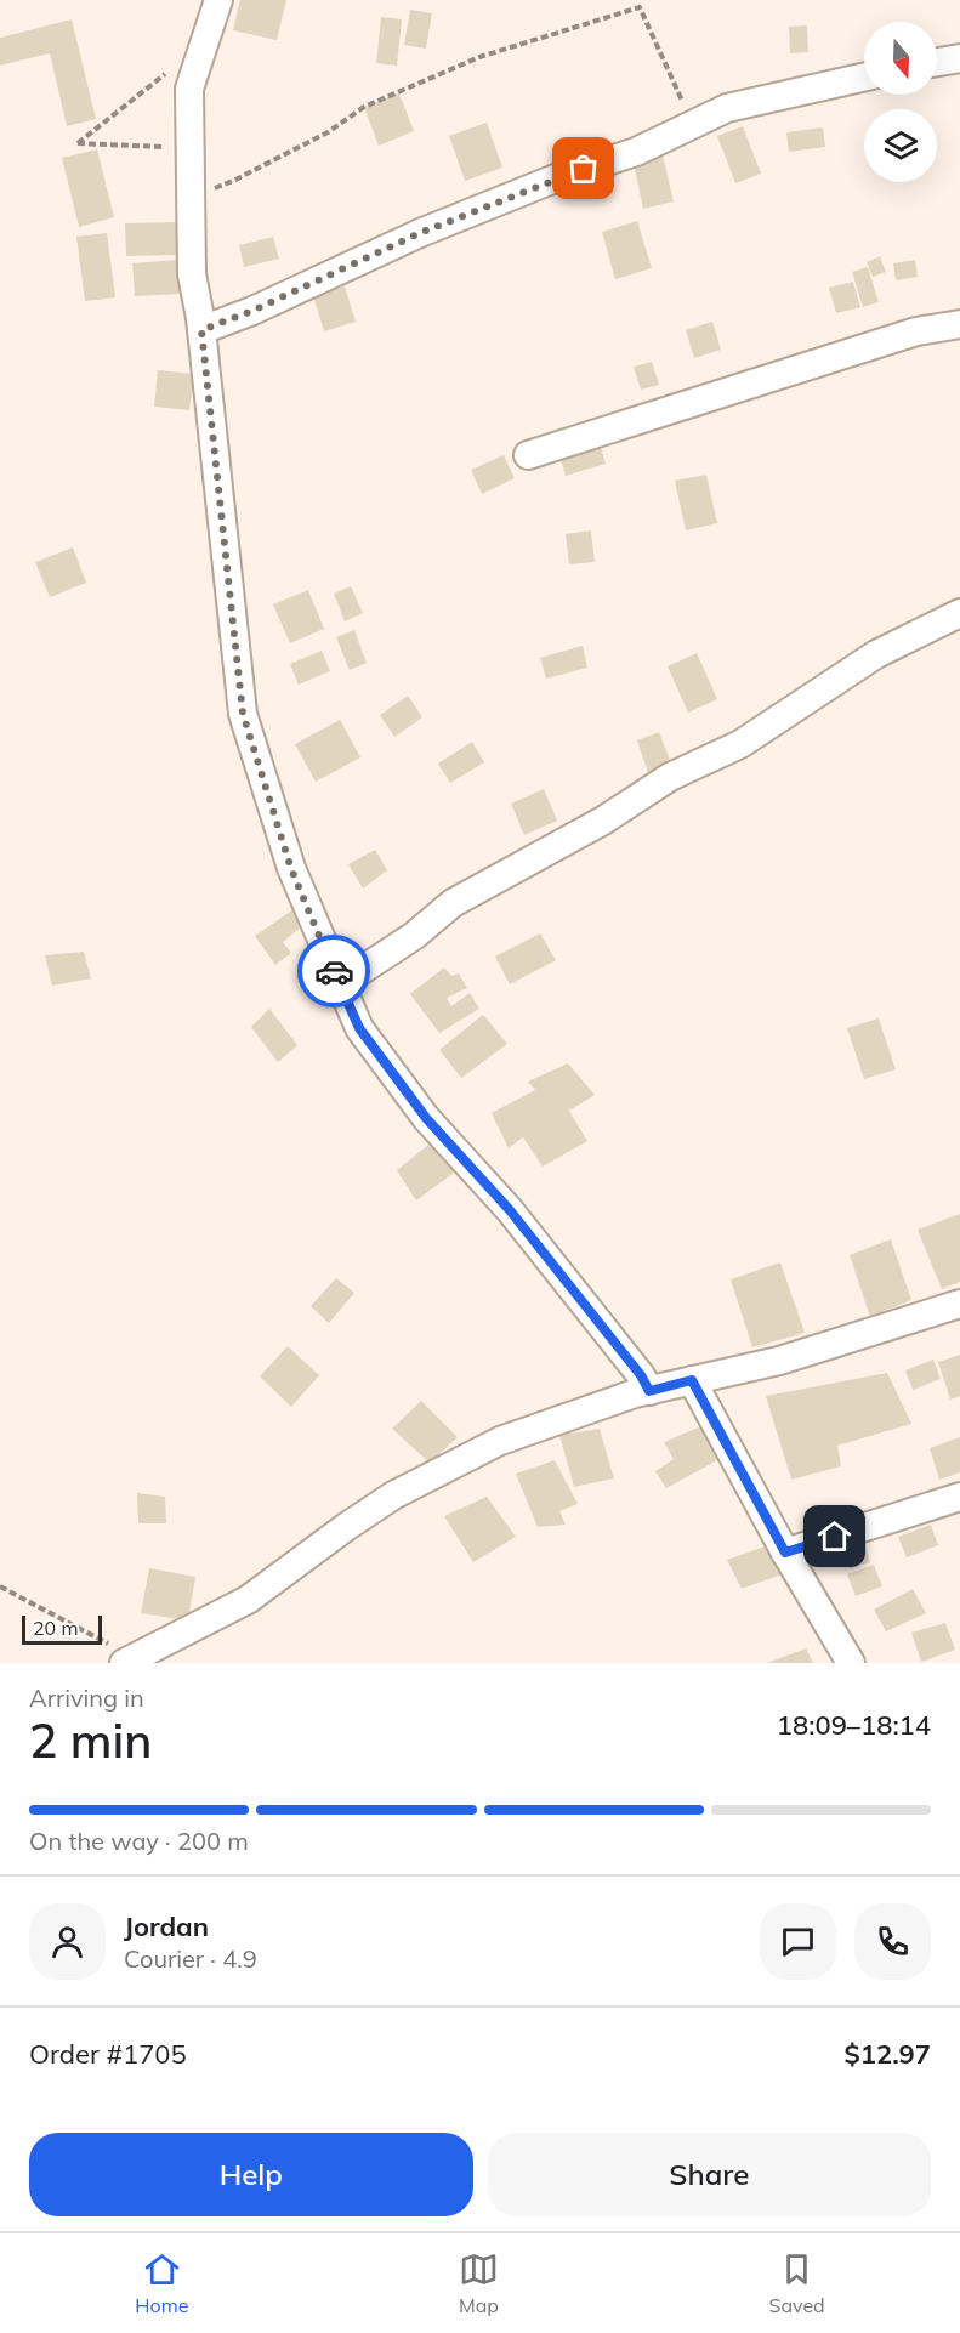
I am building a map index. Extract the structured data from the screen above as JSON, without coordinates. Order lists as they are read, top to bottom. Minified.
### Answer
{"scale_bar":"20 m","north":"bottom","page":{"scale":"20 m","heading":["2 min","Arriving in","18:09–18:14"],"panel":["Jordan","Courier · 4.9","Order #1705","$12.97"],"bar":"On the way · 200 m","buttons":["Help","Share"],"tabs":["Home","Map","Saved"]}}
